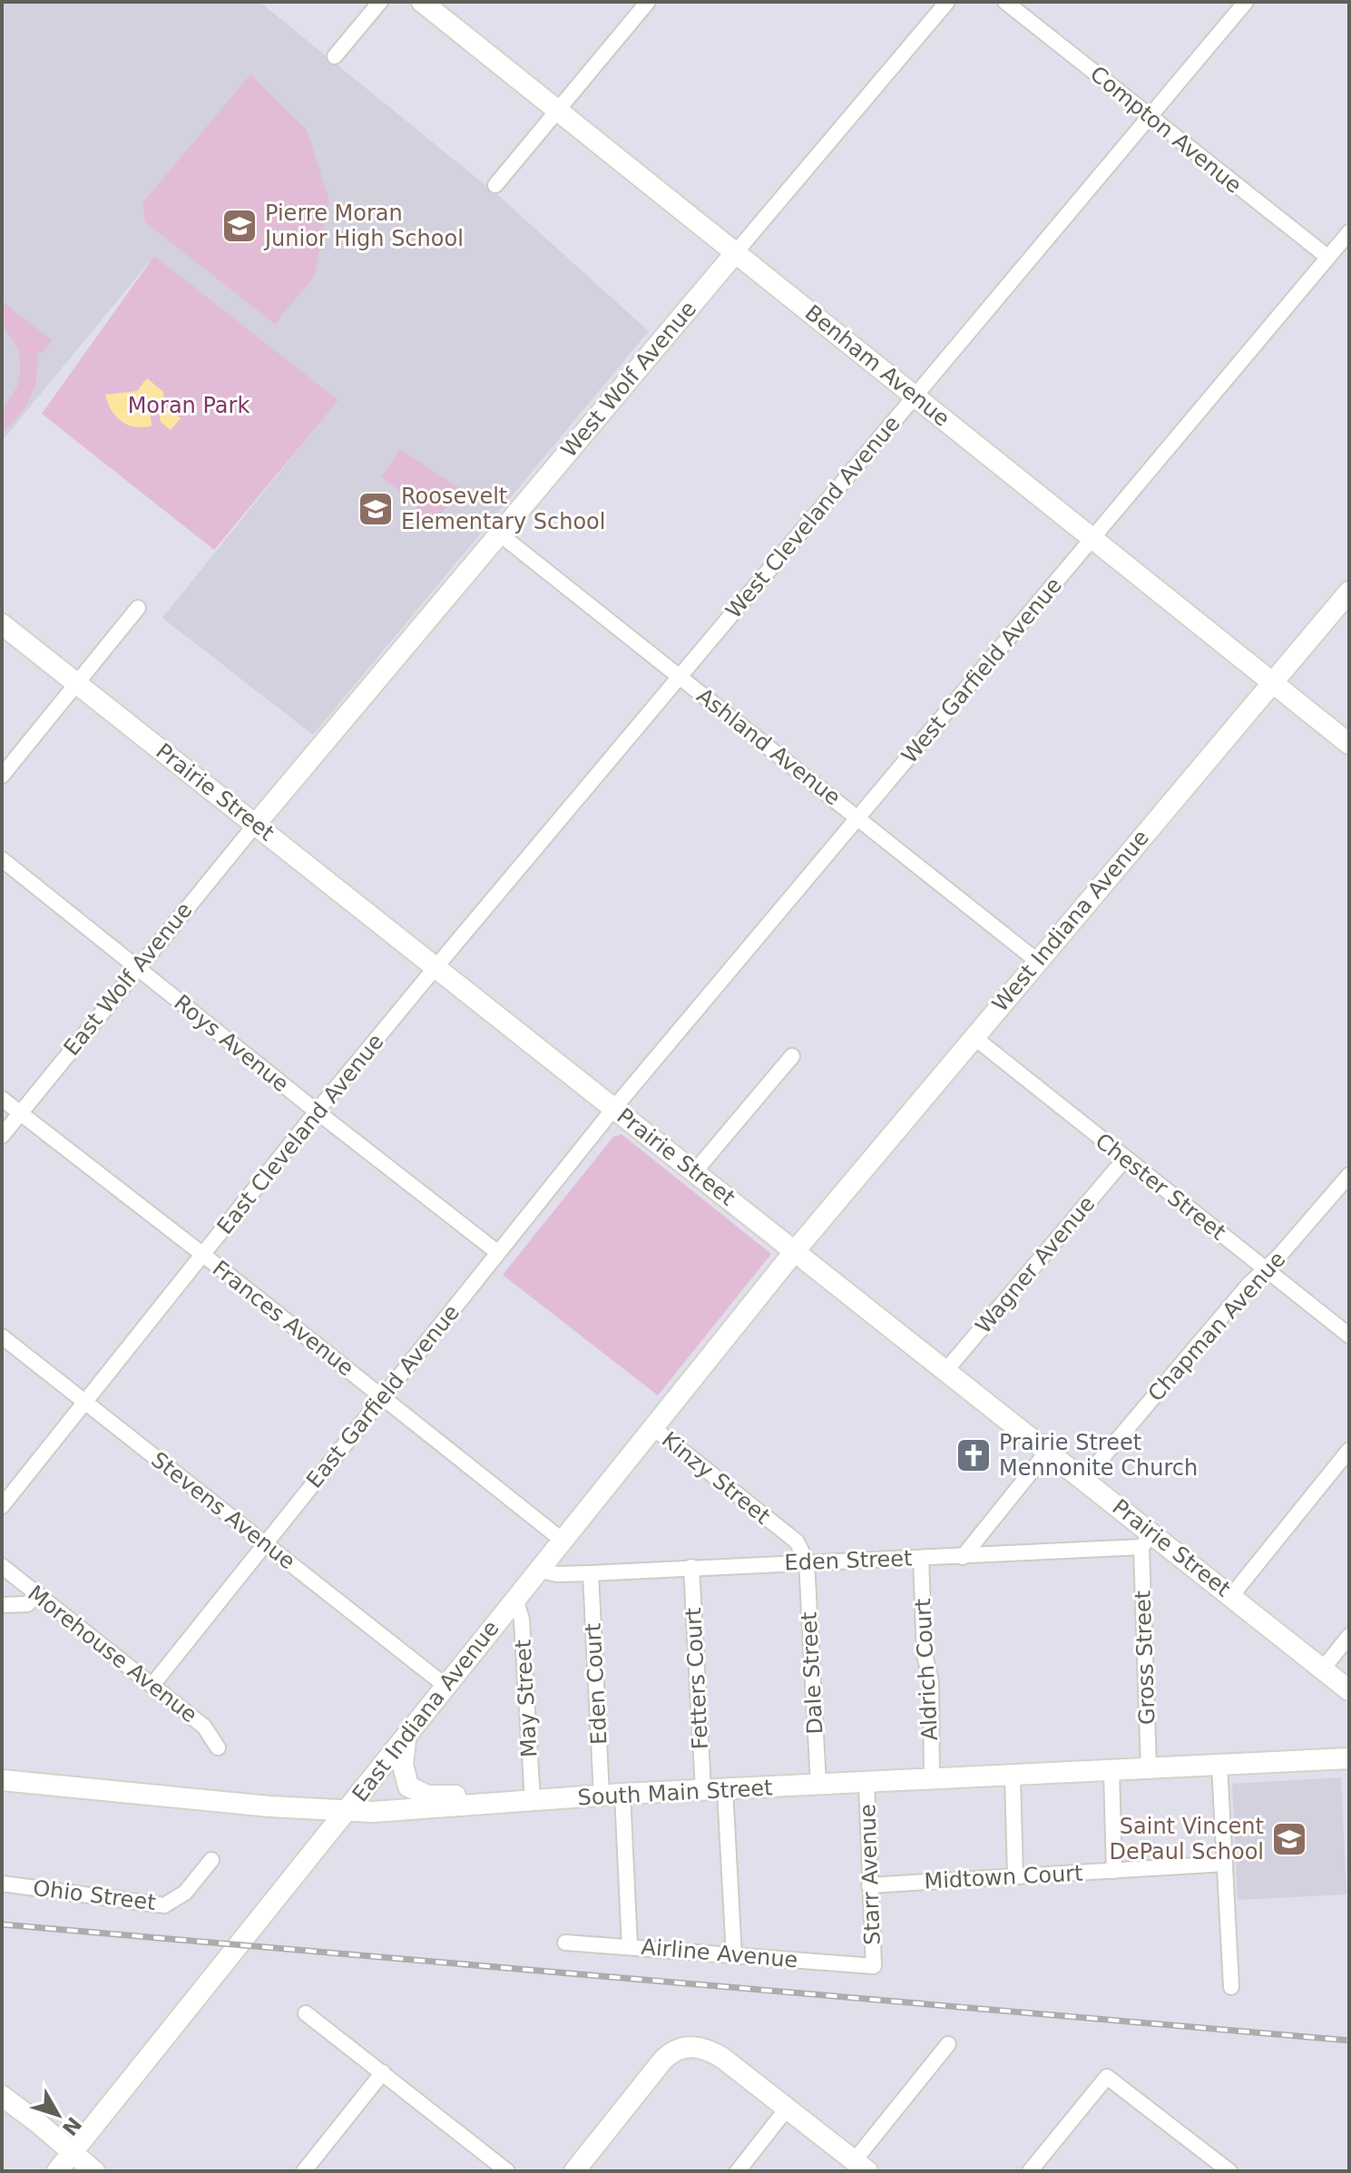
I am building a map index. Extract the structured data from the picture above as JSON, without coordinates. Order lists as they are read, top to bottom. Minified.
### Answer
{"streets":{"main road":["Benham Avenue","West Wolf Avenue","Prairie Street","West Indiana Avenue","East Indiana Avenue","South Main Street"],"street":["Compton Avenue","West Cleveland Avenue","West Garfield Avenue","Ashland Avenue","East Wolf Avenue","Roys Avenue","East Cleveland Avenue","Chester Street","Wagner Avenue","Frances Avenue","Chapman Avenue","East Garfield Avenue","Kinzy Street","Stevens Avenue","Eden Street","Morehouse Avenue","Gross Street","Aldrich Court","Dale Street","Fetters Court","Eden Court","May Street","Starr Avenue","Midtown Court","Ohio Street","Airline Avenue"]},"crossings":[["Compton Avenue","West Cleveland Avenue"],["Compton Avenue","West Garfield Avenue"],["Benham Avenue","West Wolf Avenue"],["Benham Avenue","West Cleveland Avenue"],["Benham Avenue","West Garfield Avenue"],["Benham Avenue","West Indiana Avenue"],["West Wolf Avenue","Ashland Avenue"],["West Wolf Avenue","Prairie Street"],["West Wolf Avenue","East Wolf Avenue"],["West Cleveland Avenue","Ashland Avenue"],["West Cleveland Avenue","Prairie Street"],["West Cleveland Avenue","East Cleveland Avenue"],["West Garfield Avenue","Ashland Avenue"],["West Garfield Avenue","Prairie Street"],["West Garfield Avenue","East Garfield Avenue"],["Ashland Avenue","West Indiana Avenue"],["Prairie Street","West Indiana Avenue"],["Prairie Street","East Wolf Avenue"],["Prairie Street","East Cleveland Avenue"],["Prairie Street","Wagner Avenue"],["Prairie Street","Chapman Avenue"],["Prairie Street","East Garfield Avenue"],["Prairie Street","Eden Street"],["Prairie Street","Gross Street"],["Prairie Street","East Indiana Avenue"],["West Indiana Avenue","Chester Street"],["West Indiana Avenue","East Indiana Avenue"],["East Wolf Avenue","Roys Avenue"],["East Wolf Avenue","Frances Avenue"],["Roys Avenue","East Cleveland Avenue"],["Roys Avenue","East Garfield Avenue"],["East Cleveland Avenue","Frances Avenue"],["East Cleveland Avenue","Stevens Avenue"],["Chester Street","Wagner Avenue"],["Chester Street","Chapman Avenue"],["Frances Avenue","East Garfield Avenue"],["Frances Avenue","East Indiana Avenue"],["East Garfield Avenue","Stevens Avenue"],["East Garfield Avenue","Morehouse Avenue"],["Kinzy Street","Eden Street"],["Kinzy Street","Dale Street"],["Kinzy Street","East Indiana Avenue"],["Stevens Avenue","East Indiana Avenue"],["Eden Street","Gross Street"],["Eden Street","Aldrich Court"],["Eden Street","Dale Street"],["Eden Street","Fetters Court"],["Eden Street","Eden Court"],["Eden Street","East Indiana Avenue"],["Gross Street","South Main Street"],["Aldrich Court","South Main Street"],["Dale Street","South Main Street"],["Fetters Court","South Main Street"],["Eden Court","South Main Street"],["May Street","East Indiana Avenue"],["May Street","South Main Street"],["East Indiana Avenue","South Main Street"],["South Main Street","Starr Avenue"],["Starr Avenue","Midtown Court"],["Starr Avenue","Airline Avenue"]],"parks":["Moran Park"],"places":{"school or university":["Pierre Moran Junior High School","Roosevelt Elementary School","Saint Vincent DePaul School"],"church":["Prairie Street Mennonite Church"]},"north":"bottom right"}
